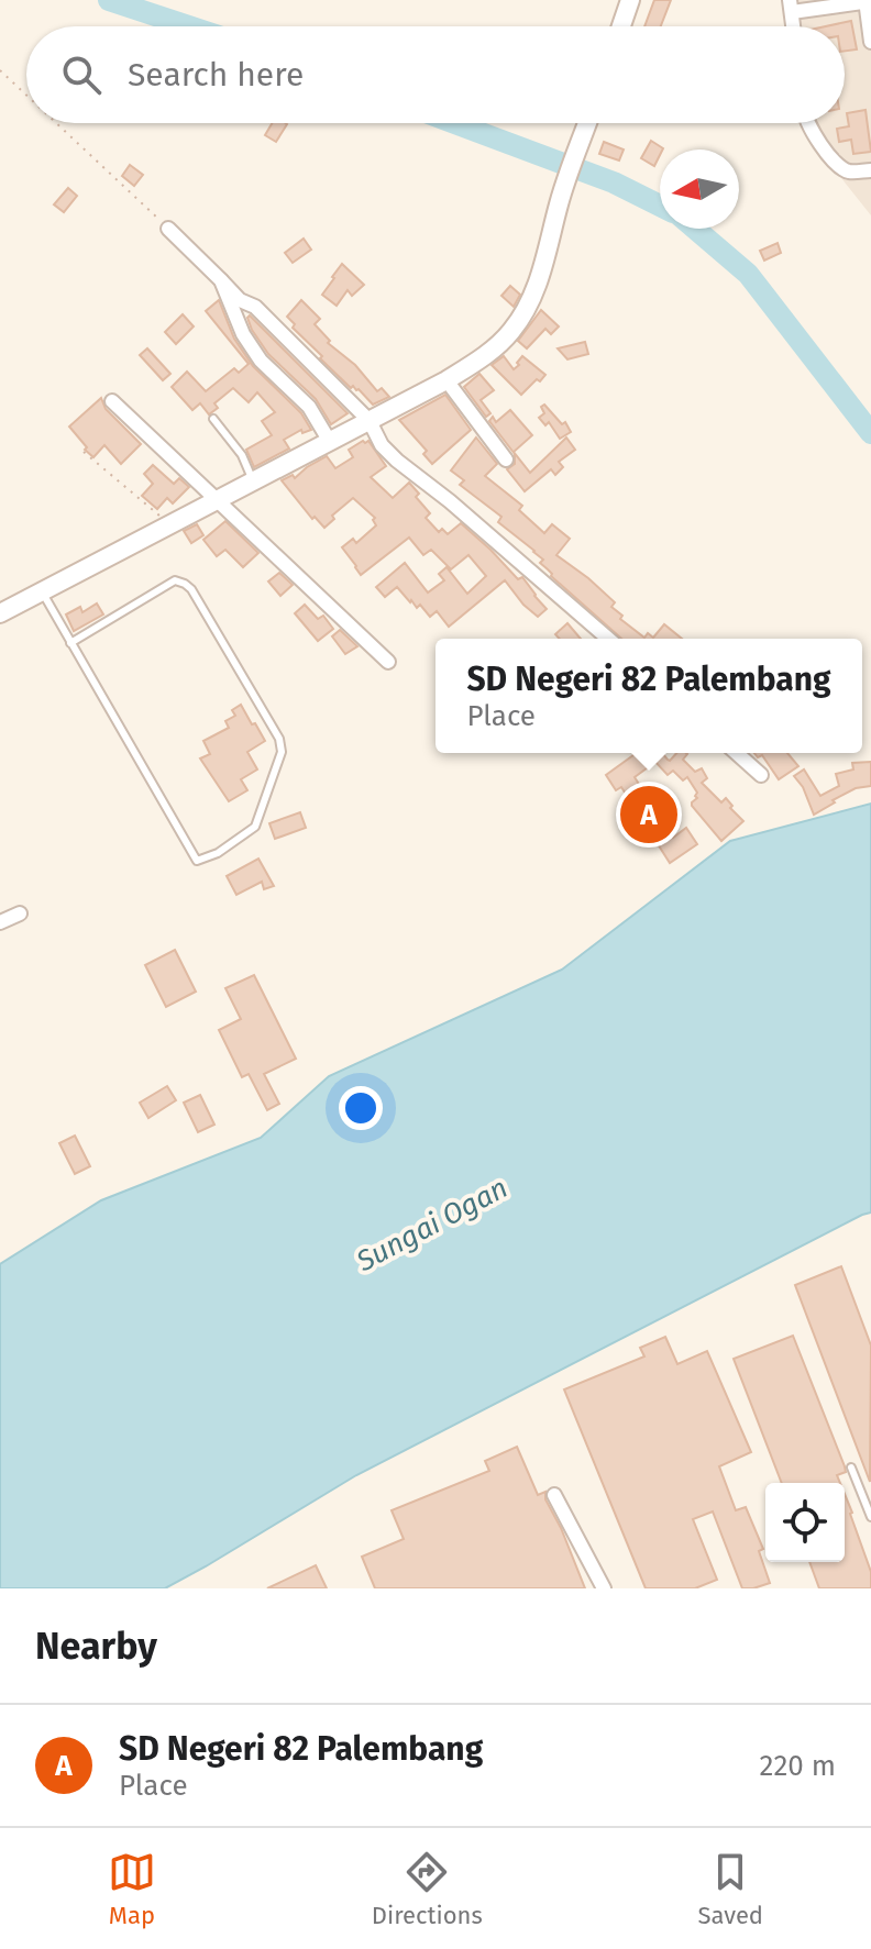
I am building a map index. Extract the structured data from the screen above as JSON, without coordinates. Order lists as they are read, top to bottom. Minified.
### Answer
{"water":["Sungai Ogan"],"north":"left","page":{"search":"Search here","popup":["SD Negeri 82 Palembang","Place"],"pins":"A","heading":"Nearby","list":[{"mark":"A","name":"SD Negeri 82 Palembang","note":"Place","value":"220 m"}],"nav":["Map","Directions","Saved"]}}
